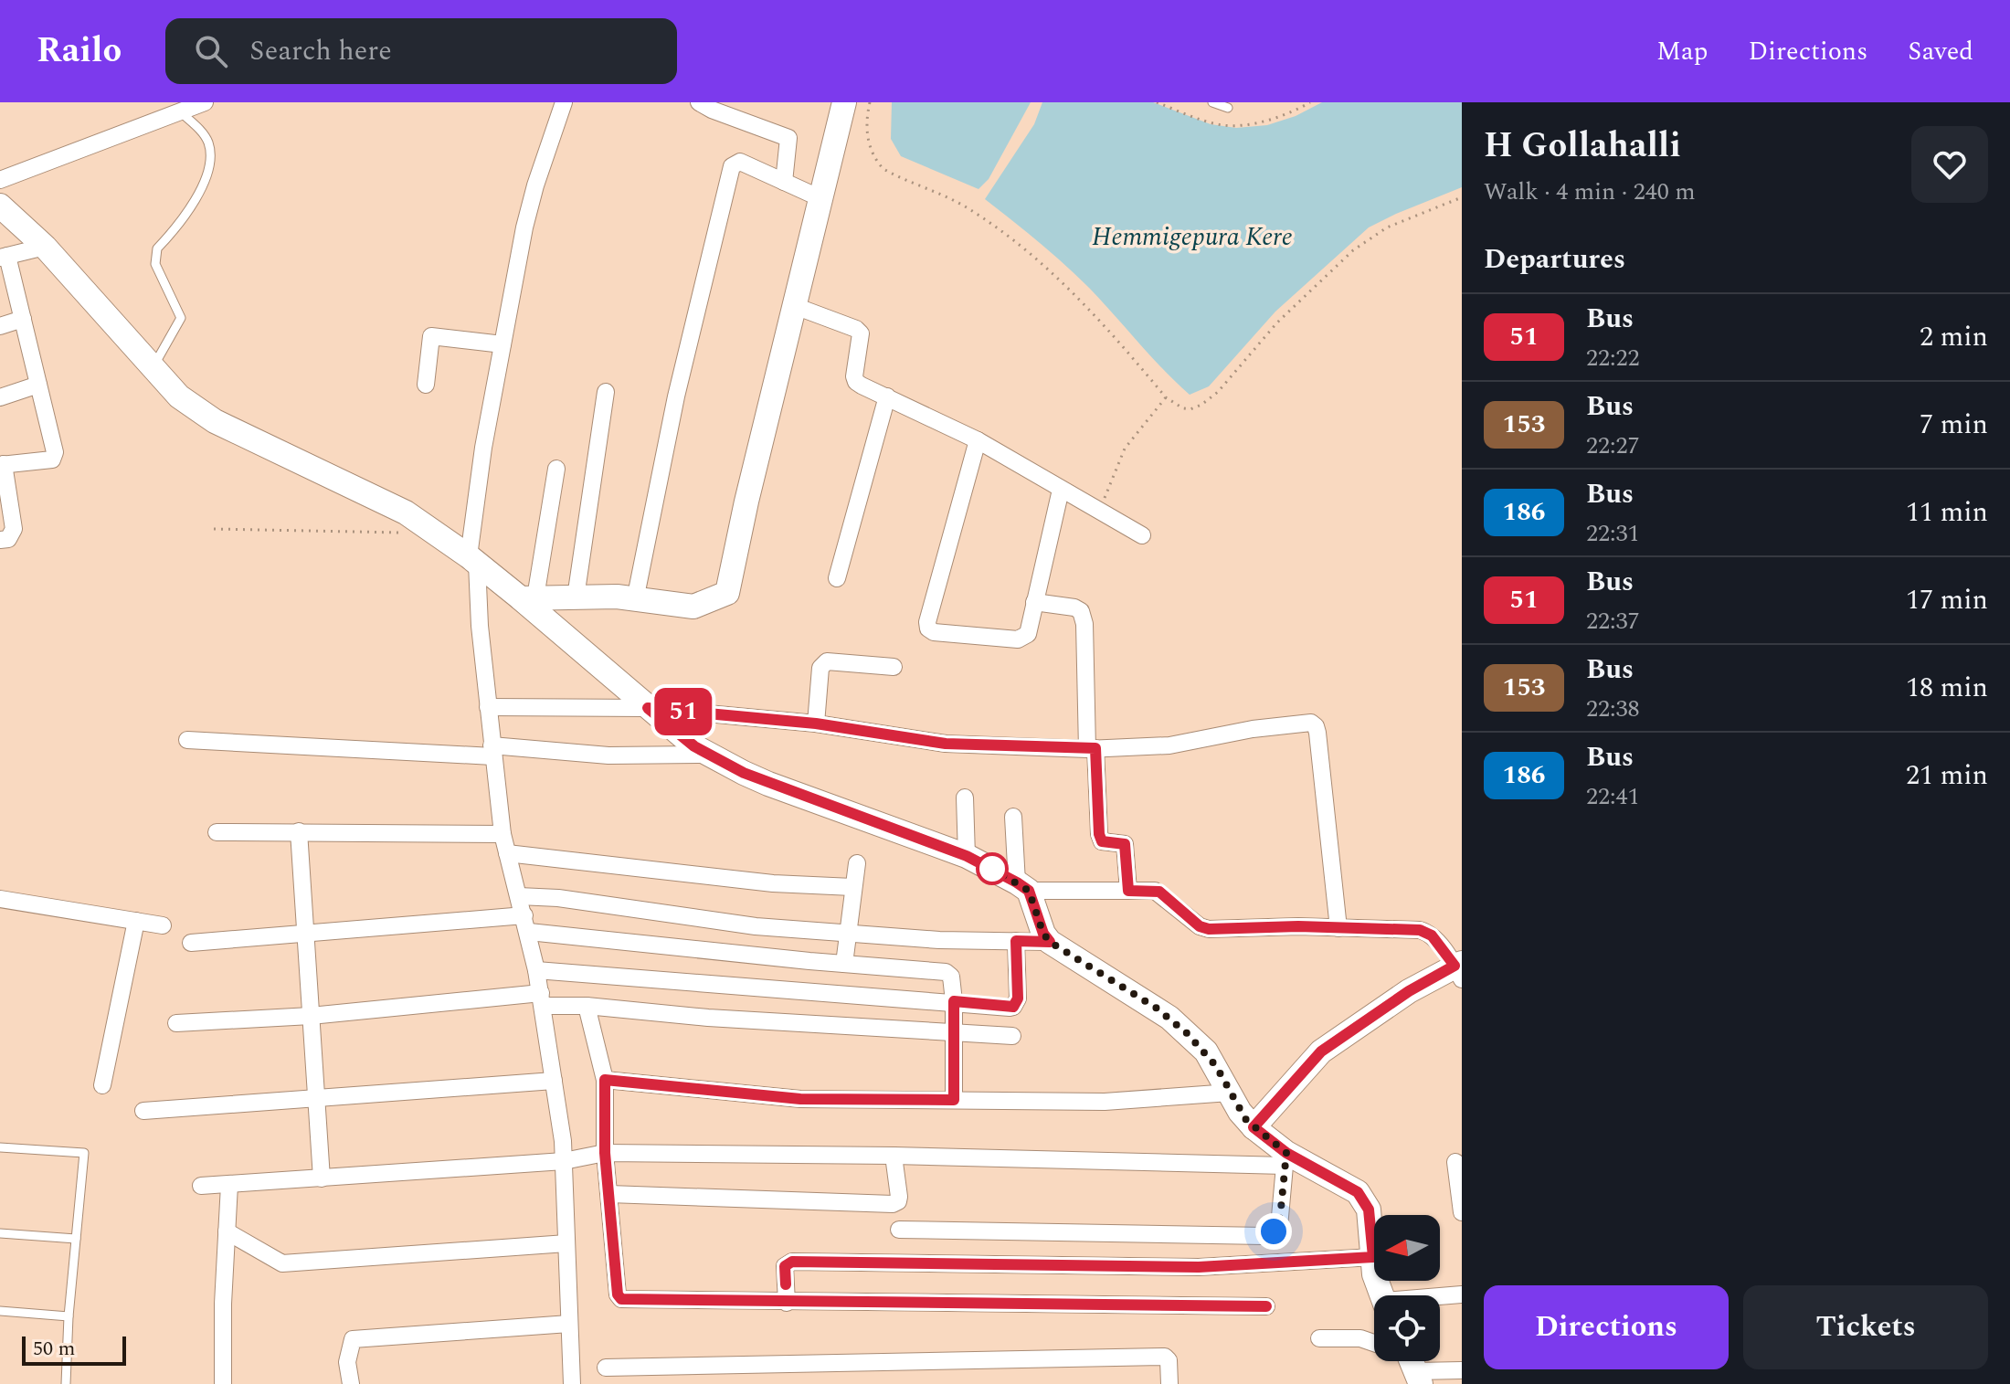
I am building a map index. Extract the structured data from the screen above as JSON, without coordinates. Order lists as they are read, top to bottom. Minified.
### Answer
{"water":["Hemmigepura Kere"],"lines":["bus line 51"],"scale_bar":"50 m","north":"left","page":{"header":"Railo","search":"Search here","nav":["Map","Directions","Saved"],"on_map":"51","heading":[["H Gollahalli","Walk · 4 min · 240 m"],"Departures"],"list":[{"mark":"51","name":"Bus","note":"22:22","value":"2 min"},{"mark":"153","name":"Bus","note":"22:27","value":"7 min"},{"mark":"186","name":"Bus","note":"22:31","value":"11 min"},{"mark":"51","name":"Bus","note":"22:37","value":"17 min"},{"mark":"153","name":"Bus","note":"22:38","value":"18 min"},{"mark":"186","name":"Bus","note":"22:41","value":"21 min"}],"buttons":["Directions","Tickets"],"scale":"50 m"}}
